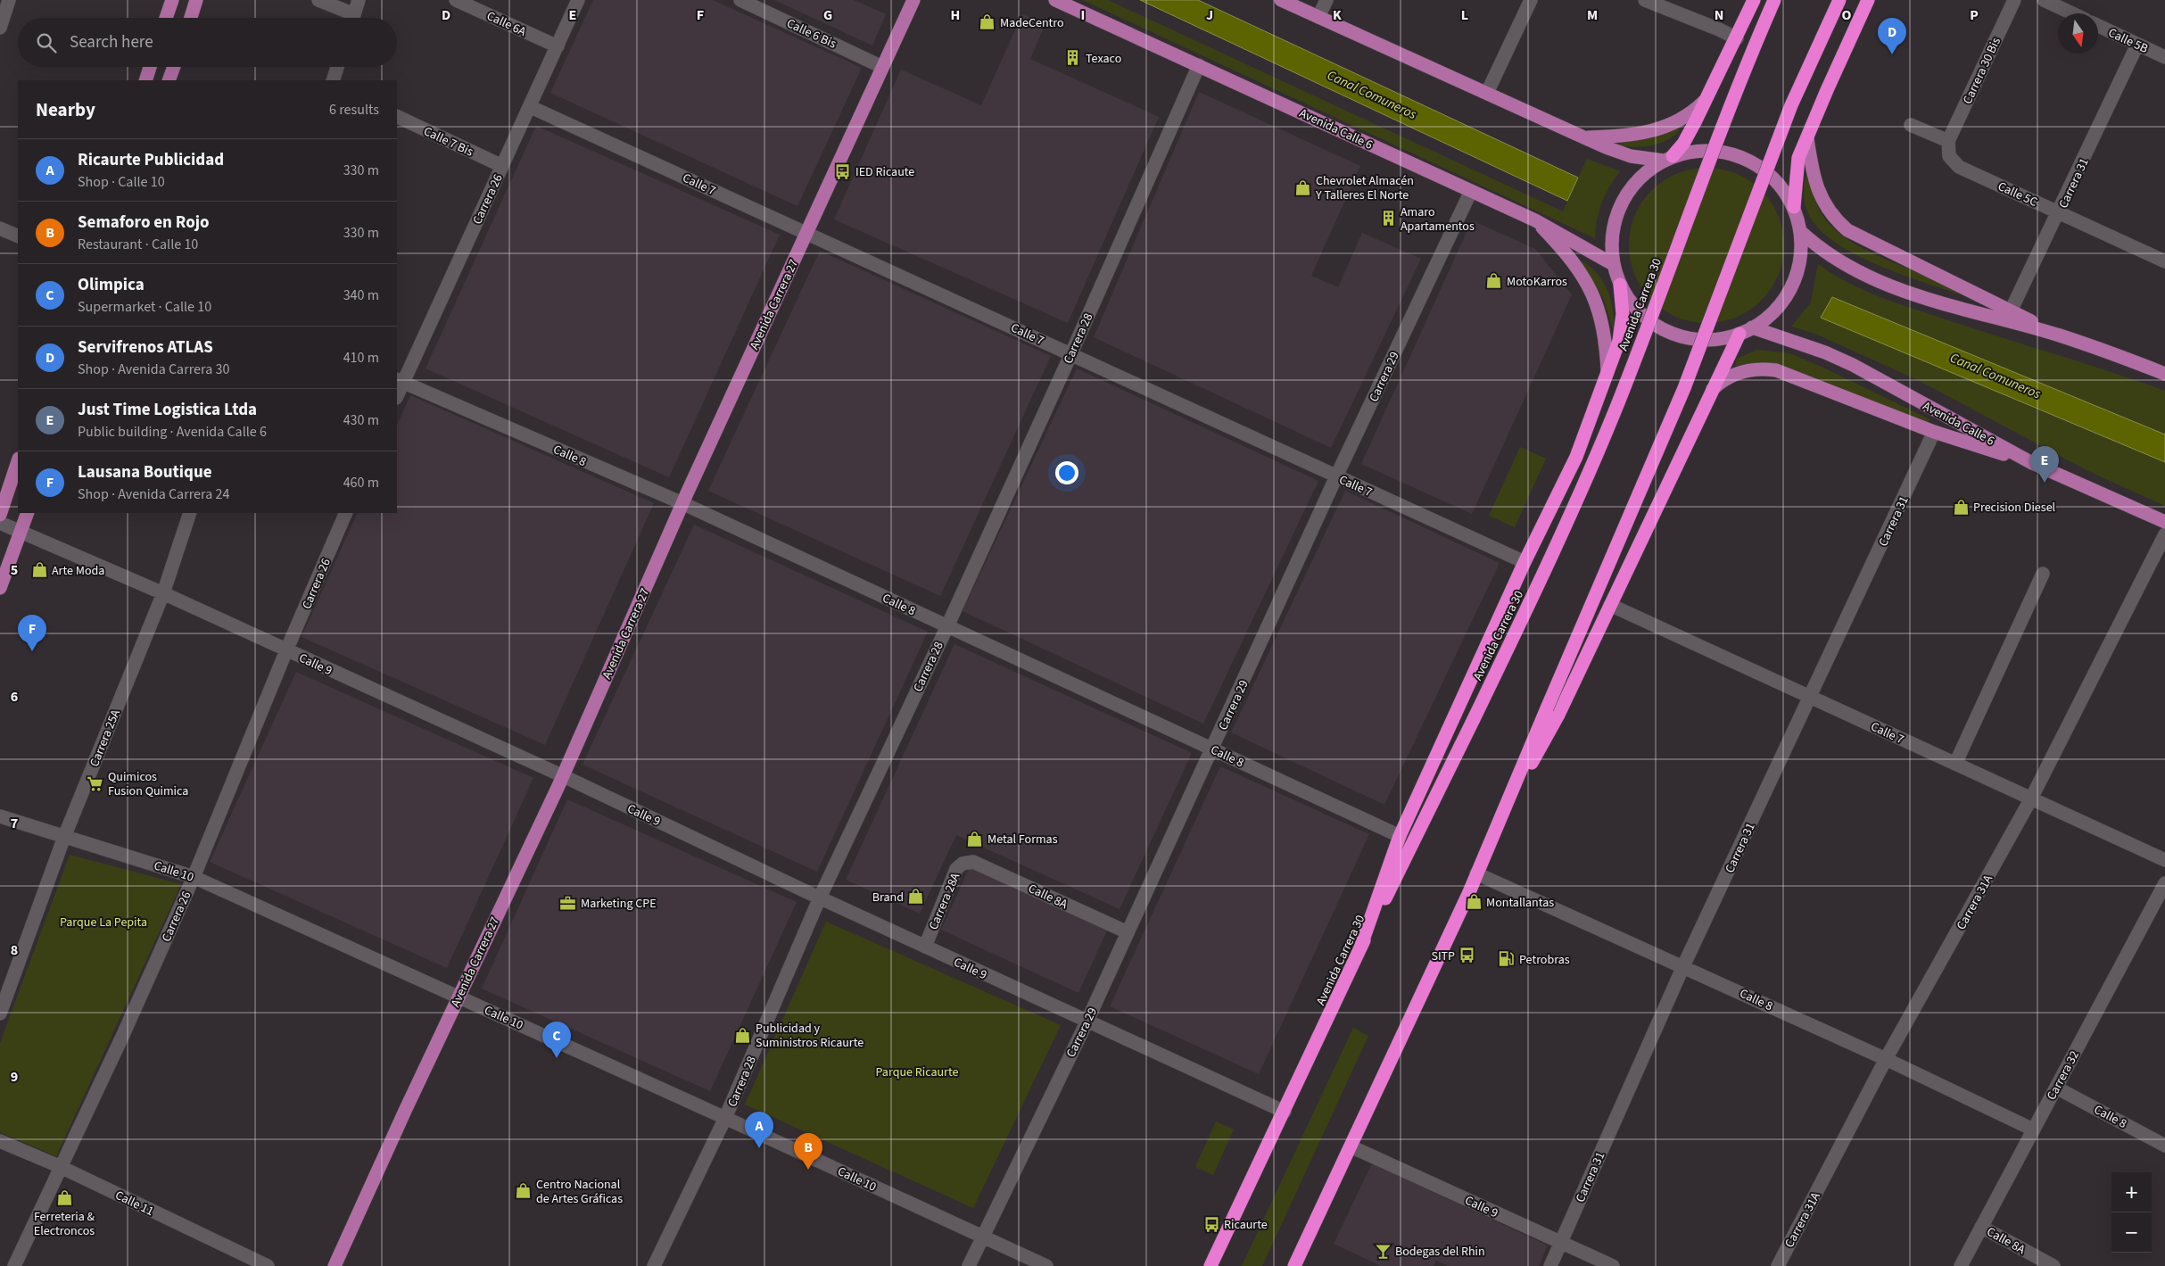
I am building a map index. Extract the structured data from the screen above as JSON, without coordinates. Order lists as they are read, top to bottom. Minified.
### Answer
{"streets":{"highway":["Avenida Carrera 30"],"main road":["Avenida Calle 6","Avenida Carrera 27"],"street":["Calle 6A","Calle 6 Bis","Calle 5B","Carrera 30 Bis","Calle 7 Bis","Carrera 31","Calle 7","Calle 5C","Carrera 26","Carrera 28","Carrera 29","Calle 8","Calle 9","Carrera 25A","Calle 10","Calle 8A","Carrera 28A","Carrera 31A","Carrera 32","Calle 11"]},"crossings":[["Calle 6A","Carrera 26"],["Calle 6 Bis","Avenida Carrera 27"],["Calle 5B","Carrera 31"],["Carrera 30 Bis","Calle 5C"],["Avenida Calle 6","Carrera 28"],["Avenida Calle 6","Carrera 29"],["Calle 7 Bis","Carrera 26"],["Carrera 31","Calle 7"],["Carrera 31","Calle 5C"],["Carrera 31","Calle 8"],["Carrera 31","Calle 9"],["Calle 7","Carrera 26"],["Calle 7","Avenida Carrera 27"],["Calle 7","Carrera 28"],["Calle 7","Carrera 29"],["Calle 7","Carrera 31A"],["Carrera 26","Calle 8"],["Carrera 26","Calle 9"],["Carrera 26","Calle 10"],["Carrera 26","Calle 11"],["Avenida Carrera 27","Calle 8"],["Avenida Carrera 27","Calle 9"],["Avenida Carrera 27","Calle 10"],["Avenida Carrera 30","Calle 9"],["Carrera 28","Calle 8"],["Carrera 28","Calle 9"],["Carrera 28","Calle 10"],["Carrera 29","Calle 8"],["Carrera 29","Calle 9"],["Carrera 29","Calle 10"],["Carrera 29","Calle 8A"],["Calle 8","Carrera 31A"],["Calle 8","Carrera 32"],["Calle 9","Carrera 25A"],["Calle 9","Carrera 28A"],["Carrera 25A","Calle 10"],["Calle 8A","Carrera 28A"],["Calle 8A","Carrera 32"]],"water":["Canal Comuneros"],"parks":["Parque La Pepita","Parque Ricaurte"],"places":{"shop":["MadeCentro","Chevrolet Almacén Y Talleres El Norte","MotoKarros","Precision Diesel","Arte Moda","Metal Formas","Brand","Montallantas","Publicidad y Suministros Ricaurte","Centro Nacional de Artes Gráficas","Ferreteria & Electroncos"],"building":["Texaco","Amaro Apartamentos"],"bus stop":["IED Ricaute","SITP","Ricaurte"],"supermarket":["Quimicos Fusion Quimica"],"office":["Marketing CPE"],"fuel station":["Petrobras"],"bar":["Bodegas del Rhin"]},"north":"bottom","page":{"pins":["D","E","F","C","A","B"],"search":"Search here","heading":["Nearby","6 results"],"list":[{"mark":"A","name":"Ricaurte Publicidad","note":"Shop · Calle 10","value":"330 m"},{"mark":"B","name":"Semaforo en Rojo","note":"Restaurant · Calle 10","value":"330 m"},{"mark":"C","name":"Olimpica","note":"Supermarket · Calle 10","value":"340 m"},{"mark":"D","name":"Servifrenos ATLAS","note":"Shop · Avenida Carrera 30","value":"410 m"},{"mark":"E","name":"Just Time Logistica Ltda","note":"Public building · Avenida Calle 6","value":"430 m"},{"mark":"F","name":"Lausana Boutique","note":"Shop · Avenida Carrera 24","value":"460 m"}],"map_buttons":["+","−"]},"grid":{"columns":["D","E","F","G","H","I","J","K","L","M","N","O","P"],"rows":["5","6","7","8","9"]}}
